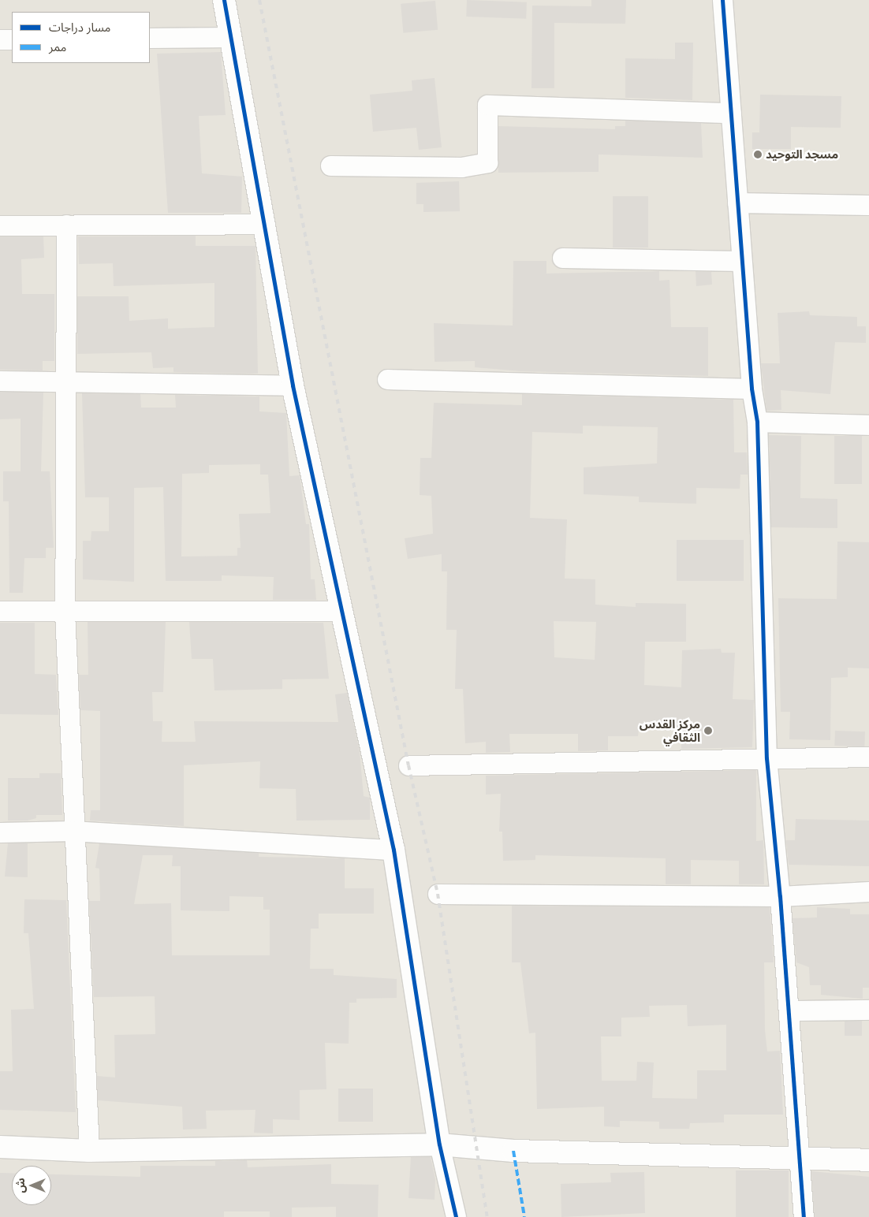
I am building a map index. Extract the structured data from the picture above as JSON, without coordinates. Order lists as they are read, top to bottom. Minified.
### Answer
{"places":["مسجد التوحيد","مركز القدس الثقافي"],"legend":["مسار دراجات","ممر"],"north":"left"}
